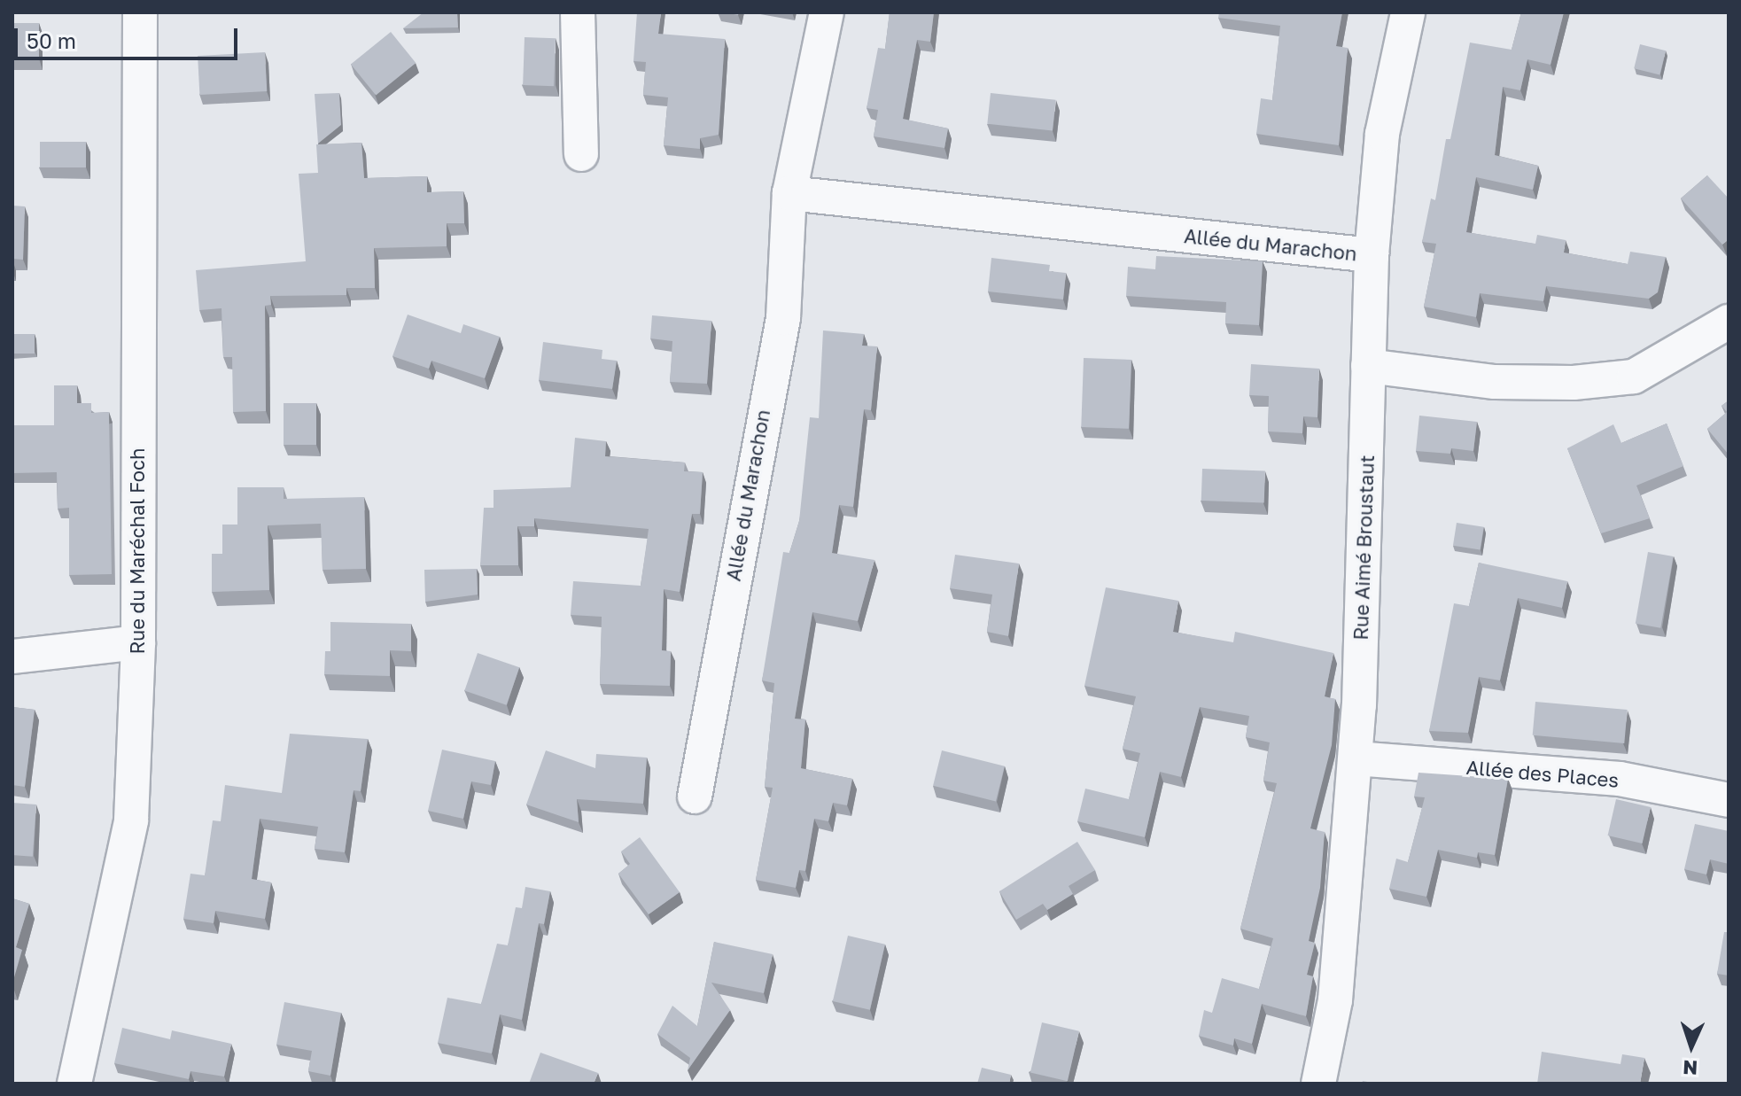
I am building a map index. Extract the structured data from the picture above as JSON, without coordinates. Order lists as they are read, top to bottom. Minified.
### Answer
{"streets":{"street":["Allée du Marachon","Rue Aimé Broustaut","Rue du Maréchal Foch","Allée des Places"]},"crossings":[["Allée du Marachon","Rue Aimé Broustaut"],["Rue Aimé Broustaut","Allée des Places"]],"scale_bar":"50 m","north":"bottom"}
